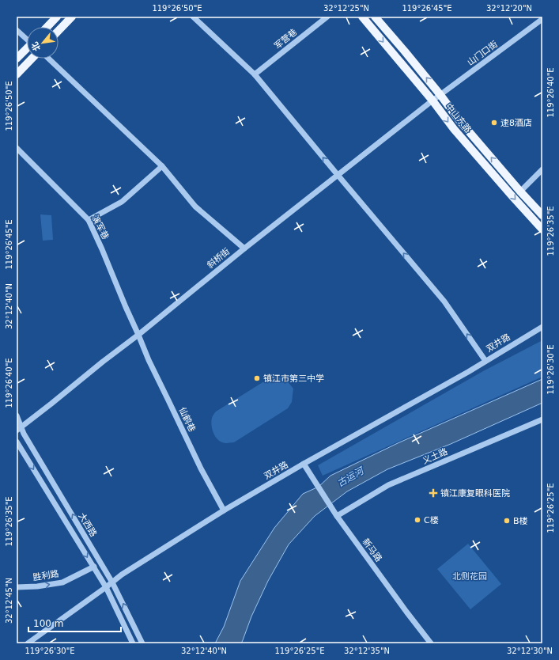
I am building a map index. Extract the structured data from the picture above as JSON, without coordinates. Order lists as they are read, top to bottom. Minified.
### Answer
{"streets":{"main road":["中山东路"],"street":["军营巷","山门口街","演军巷","斜桥街","双井路","仙鹤巷","义土路","大西路","新马路","胜利路"]},"crossings":[["山门口街","中山东路"],["山门口街","斜桥街"],["中山东路","斜桥街"],["演军巷","斜桥街"],["演军巷","仙鹤巷"],["斜桥街","仙鹤巷"],["斜桥街","大西路"],["双井路","仙鹤巷"],["双井路","大西路"],["双井路","新马路"],["义土路","新马路"],["大西路","胜利路"]],"one_way":["胜利路"],"water":["古运河"],"parks":["北侧花园"],"places":{"other":["速8酒店","镇江市第三中学","C楼","B楼"],"health":["镇江康复眼科医院"]},"scale_bar":"100 m","north":"bottom left","coordinates":["119°26'50\"E","32°12'25\"N","119°26'45\"E","32°12'20\"N","119°26'40\"E","119°26'35\"E","32°12'40\"N","119°26'30\"E","119°26'25\"E","32°12'45\"N","32°12'35\"N","32°12'30\"N"]}
